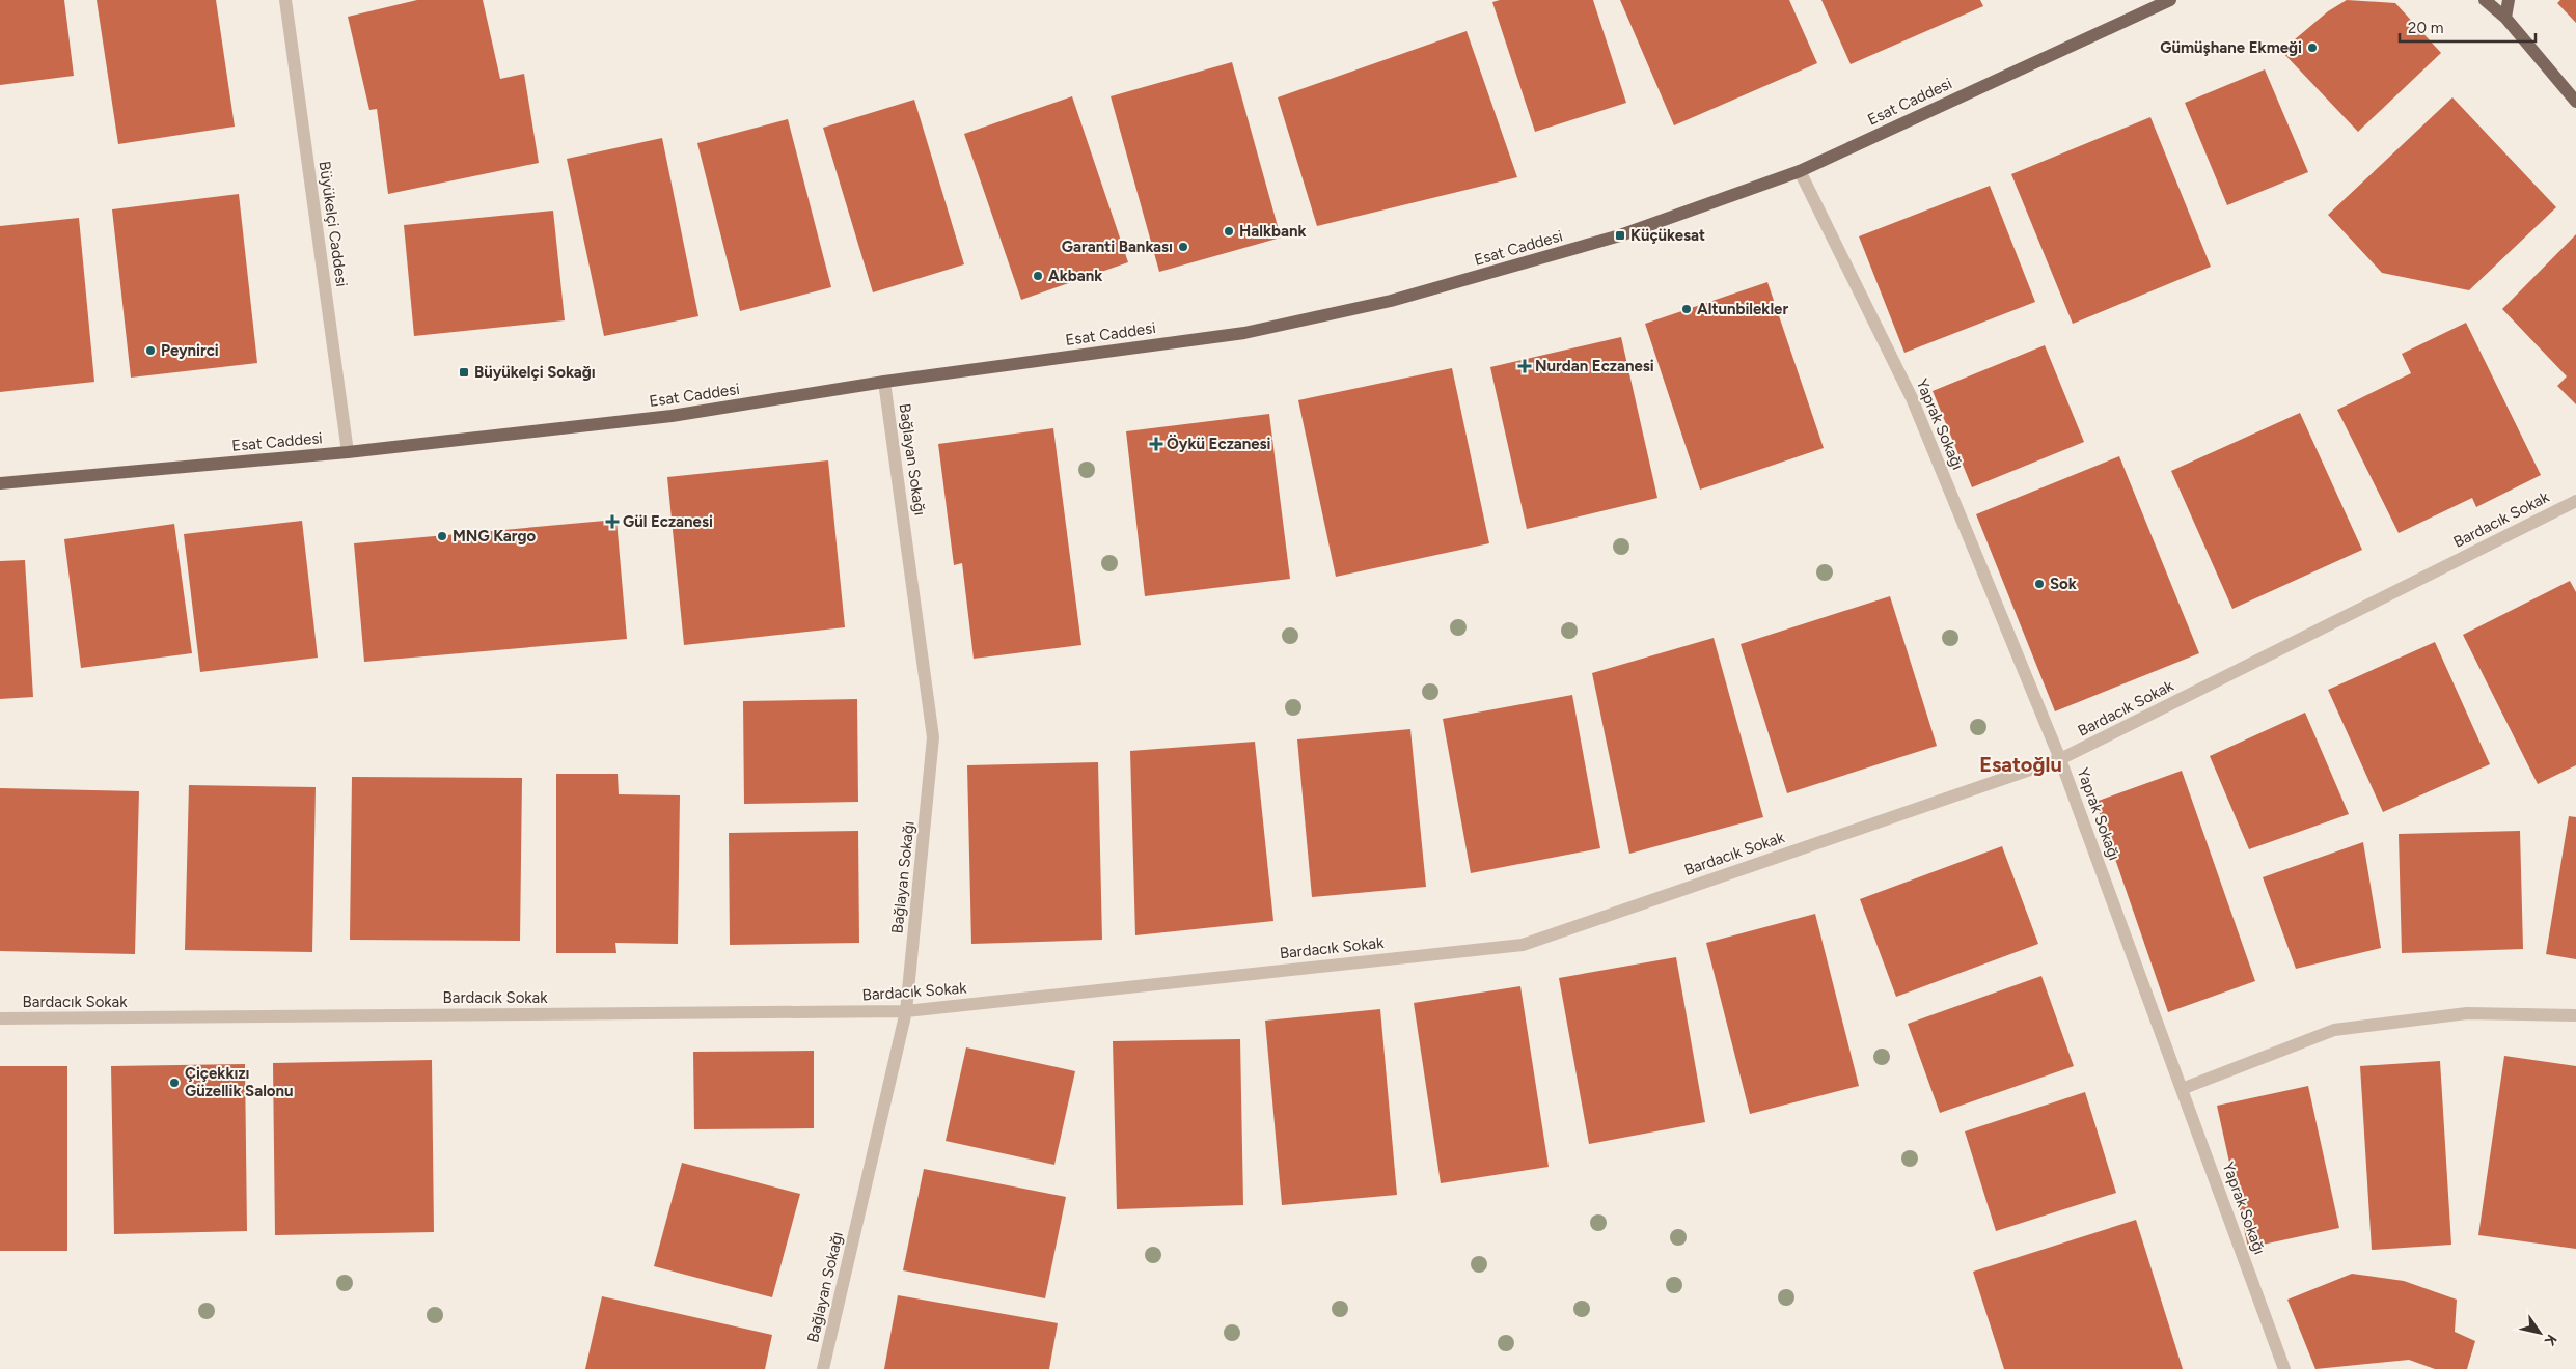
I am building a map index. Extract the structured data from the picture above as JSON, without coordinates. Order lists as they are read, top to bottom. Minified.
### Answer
{"streets":{"main road":["Esat Caddesi"],"street":["Büyükelçi Caddesi","Yaprak Sokağı","Bağlayan Sokağı","Bardacık Sokak"]},"crossings":[["Esat Caddesi","Büyükelçi Caddesi"],["Esat Caddesi","Yaprak Sokağı"],["Esat Caddesi","Bağlayan Sokağı"],["Yaprak Sokağı","Bardacık Sokak"],["Bağlayan Sokağı","Bardacık Sokak"]],"districts":["Esatoğlu"],"places":{"other":["Gümüşhane Ekmeği","Halkbank","Garanti Bankası","Akbank","Altunbilekler","Peynirci","MNG Kargo","Sok","Çiçekkızı Güzellik Salonu"],"transit":["Küçükesat","Büyükelçi Sokağı"],"health":["Nurdan Eczanesi","Öykü Eczanesi","Gül Eczanesi"]},"scale_bar":"20 m","north":"bottom right"}
